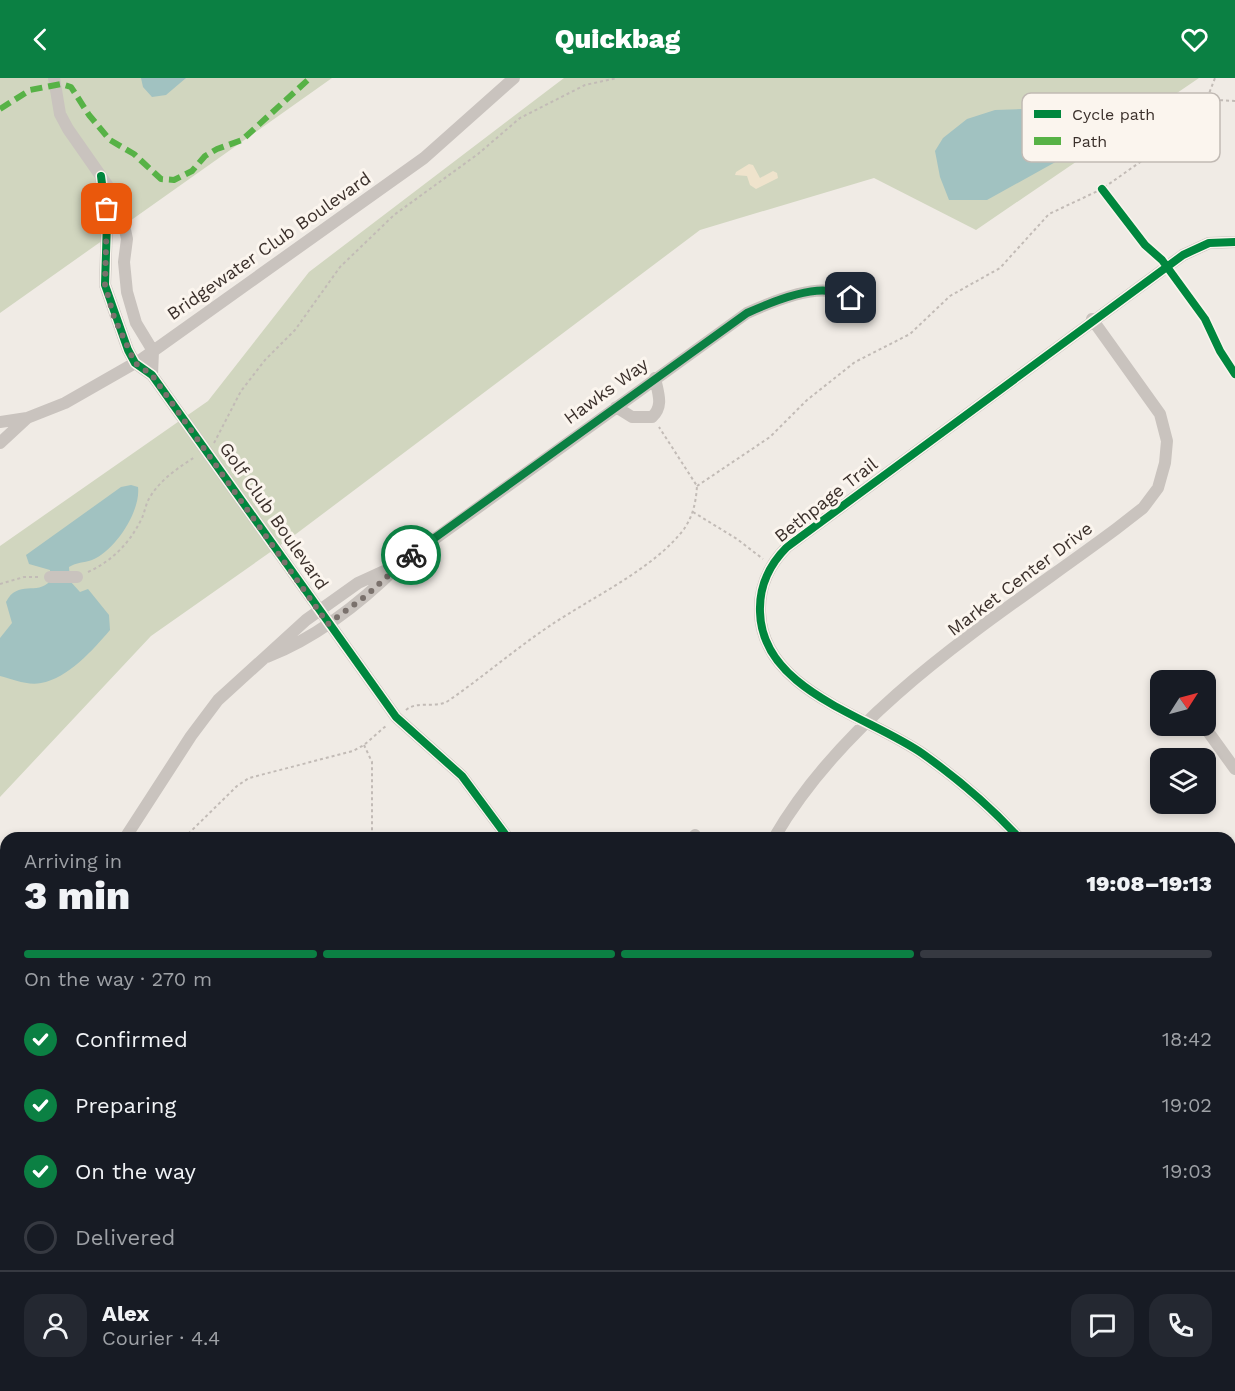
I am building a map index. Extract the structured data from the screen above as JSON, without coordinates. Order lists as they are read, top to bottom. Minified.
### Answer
{"streets":{"street":["Bridgewater Club Boulevard","Hawks Way","Bethpage Trail","Golf Club Boulevard","Market Center Drive"]},"crossings":[["Bridgewater Club Boulevard","Golf Club Boulevard"],["Hawks Way","Golf Club Boulevard"],["Bethpage Trail","Market Center Drive"]],"legend":["Cycle path","Path"],"north":"top right","page":{"header":"Quickbag","heading":["3 min","Arriving in","19:08–19:13"],"panel":["Alex","Courier · 4.4"],"bar":"On the way · 270 m","list":[["Confirmed","18:42"],["Preparing","19:02"],["On the way","19:03"],"Delivered"]}}
